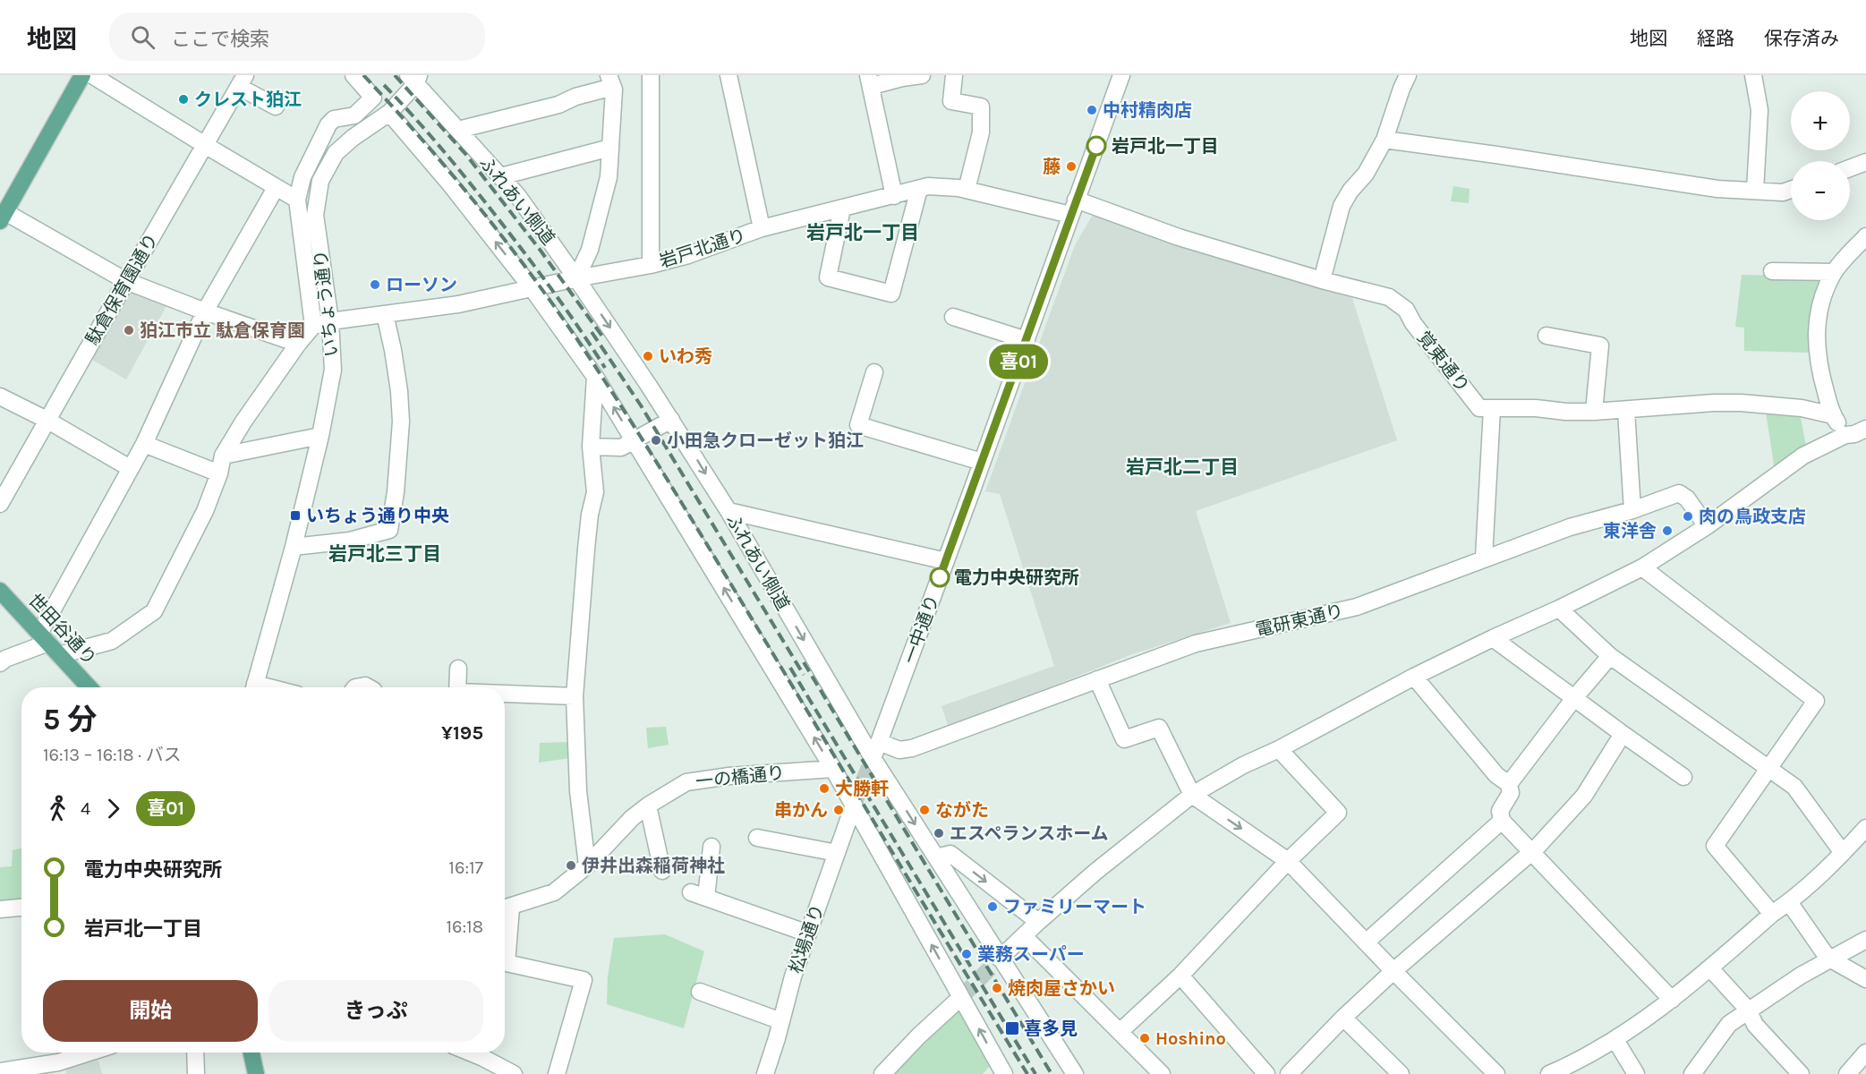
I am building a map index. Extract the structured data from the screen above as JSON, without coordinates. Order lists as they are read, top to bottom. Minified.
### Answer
{"streets":{"main road":["世田谷通り"],"street":["ふれあい側道","岩戸北通り","駄倉保育園通り","いちょう通り","覚東通り","電研東通り","一中通り","一の橋通り","松場通り"]},"crossings":[["ふれあい側道","岩戸北通り"],["ふれあい側道","いちょう通り"],["ふれあい側道","一中通り"],["岩戸北通り","いちょう通り"],["岩戸北通り","覚東通り"],["岩戸北通り","一中通り"],["覚東通り","一中通り"],["電研東通り","一中通り"]],"districts":["岩戸北一丁目","岩戸北二丁目","岩戸北三丁目"],"places":{"other":["クレスト狛江","中村精肉店","岩戸北一丁目","藤","ローソン","狛江市立 駄倉保育園","いわ秀","小田急クローゼット狛江","肉の鳥政支店","東洋舎","電力中央研究所","大勝軒","串かん","ながた","エスペランスホーム","伊井出森稲荷神社","ファミリーマート","業務スーパー","焼肉屋さかい","Hoshino"],"transit":["いちょう通り中央","喜多見"]},"lines":["bus line 喜01"],"page":{"header":"地図","search":"ここで検索","nav":["地図","経路","保存済み"],"on_map":"喜01","map_buttons":["+","−"],"heading":["5 分","16:13 – 16:18 · バス","¥195"],"legs":["4","喜01"],"list":[{"name":"電力中央研究所","value":"16:17"},{"name":"岩戸北一丁目","value":"16:18"}],"buttons":["開始","きっぷ"]}}
